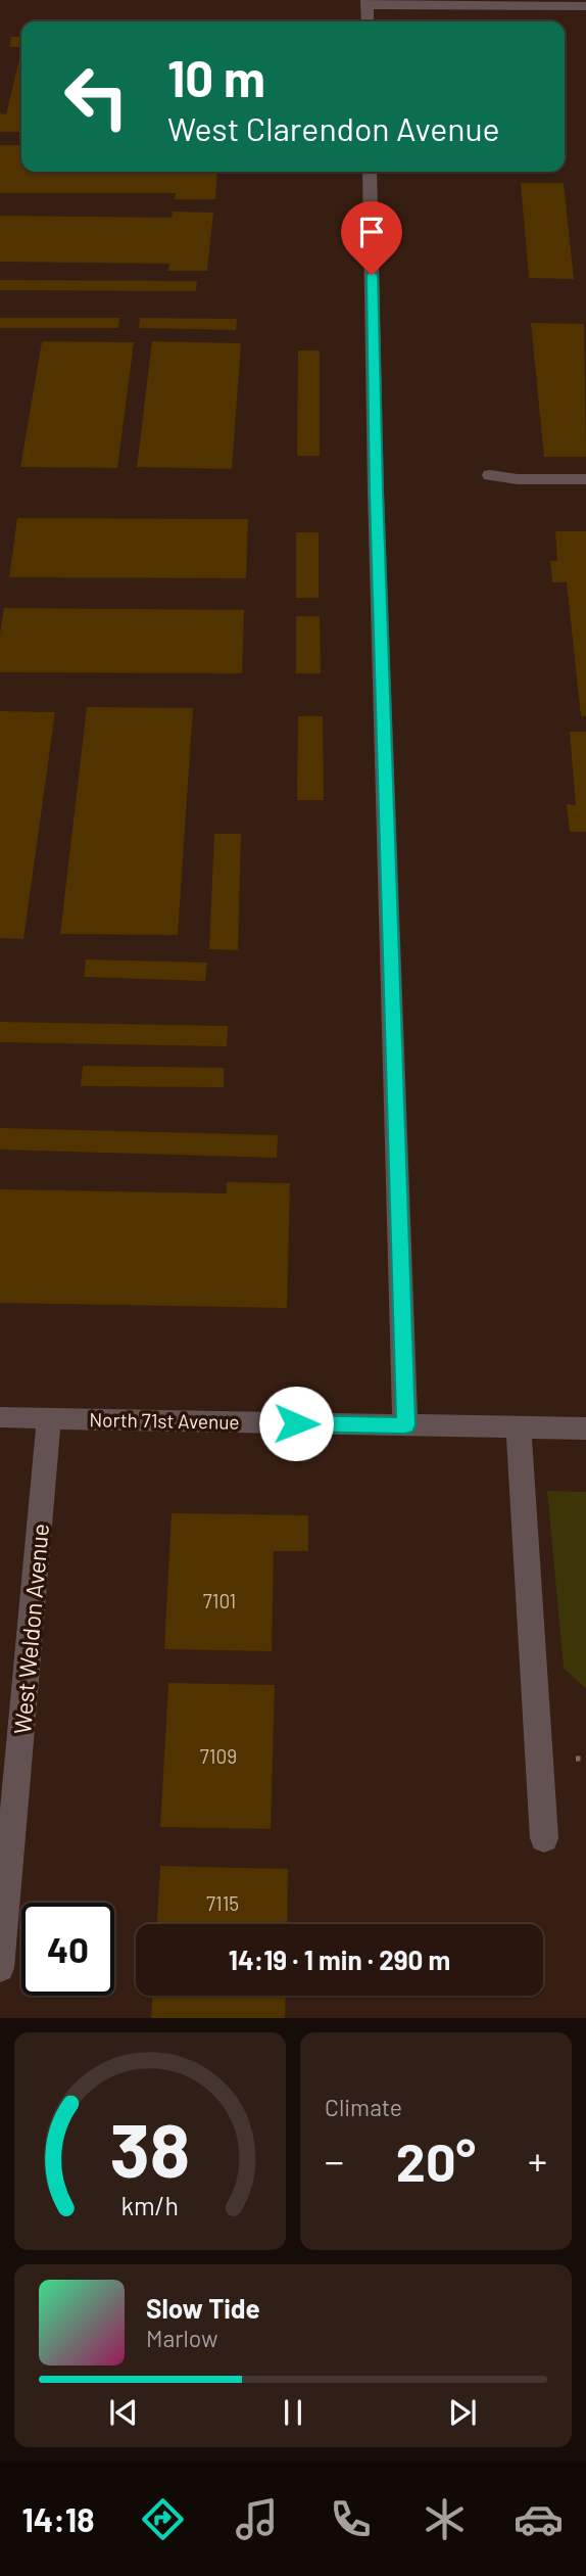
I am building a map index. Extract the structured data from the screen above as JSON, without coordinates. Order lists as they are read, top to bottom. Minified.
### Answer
{"streets":{"street":["North 71st Avenue","West Weldon Avenue"]},"crossings":[["North 71st Avenue","West Weldon Avenue"]],"house_numbers":["7101","7109","7115"],"page":{"turn":["10 m","West Clarendon Avenue"],"limit":"40","trip":"14:19 · 1 min · 290 m","tile":"Climate","heat":["−","20°","+"],"song":["Slow Tide","Marlow"],"tabs":"14:18","gauge":["38","km/h"]}}
